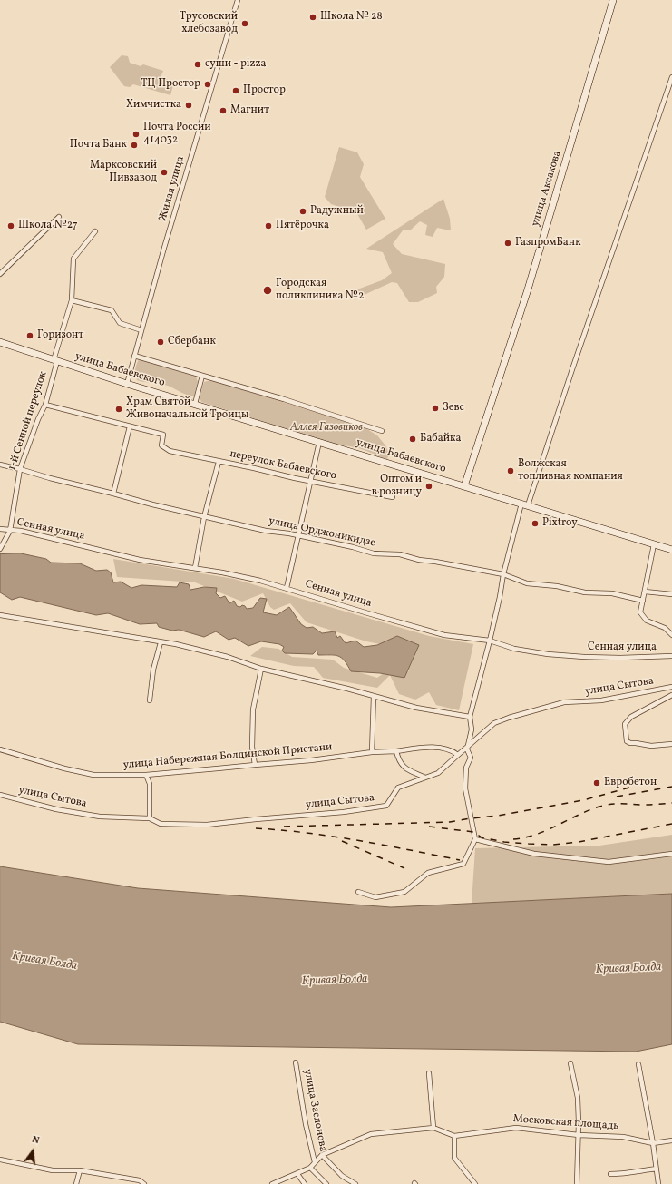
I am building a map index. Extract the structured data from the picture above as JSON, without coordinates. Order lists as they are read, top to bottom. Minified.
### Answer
{"streets":{"main road":["улица Аксакова","улица Бабаевского"],"street":["Жилая улица","1-й Сенной переулок","переулок Бабаевского","Сенная улица","улица Орджоникидзе","улица Сытова","улица Набережная Болдинской Пристани","улица Заслонова","Московская площадь"]},"crossings":[["Жилая улица","улица Бабаевского"],["улица Аксакова","улица Бабаевского"],["улица Бабаевского","1-й Сенной переулок"],["1-й Сенной переулок","Сенная улица"],["1-й Сенной переулок","улица Орджоникидзе"],["улица Сытова","улица Набережная Болдинской Пристани"],["улица Заслонова","Московская площадь"]],"water":["Кривая Болда"],"parks":["Аллея Газовиков"],"places":["Школа № 28","Трусовский хлебозавод","суши - pizza","ТЦ Простор","Простор","Химчистка","Магнит","Почта России 414032","Почта Банк","Марксовский Пивзавод","Радужный","Школа №27","Пятёрочка","ГазпромБанк","Городская поликлиника №2","Горизонт","Сбербанк","Зевс","Храм Святой Живоначальной Троицы","Бабайка","Волжская топливная компания","Оптом и в розницу","Pixtroy","Евробетон"],"north":"top"}
